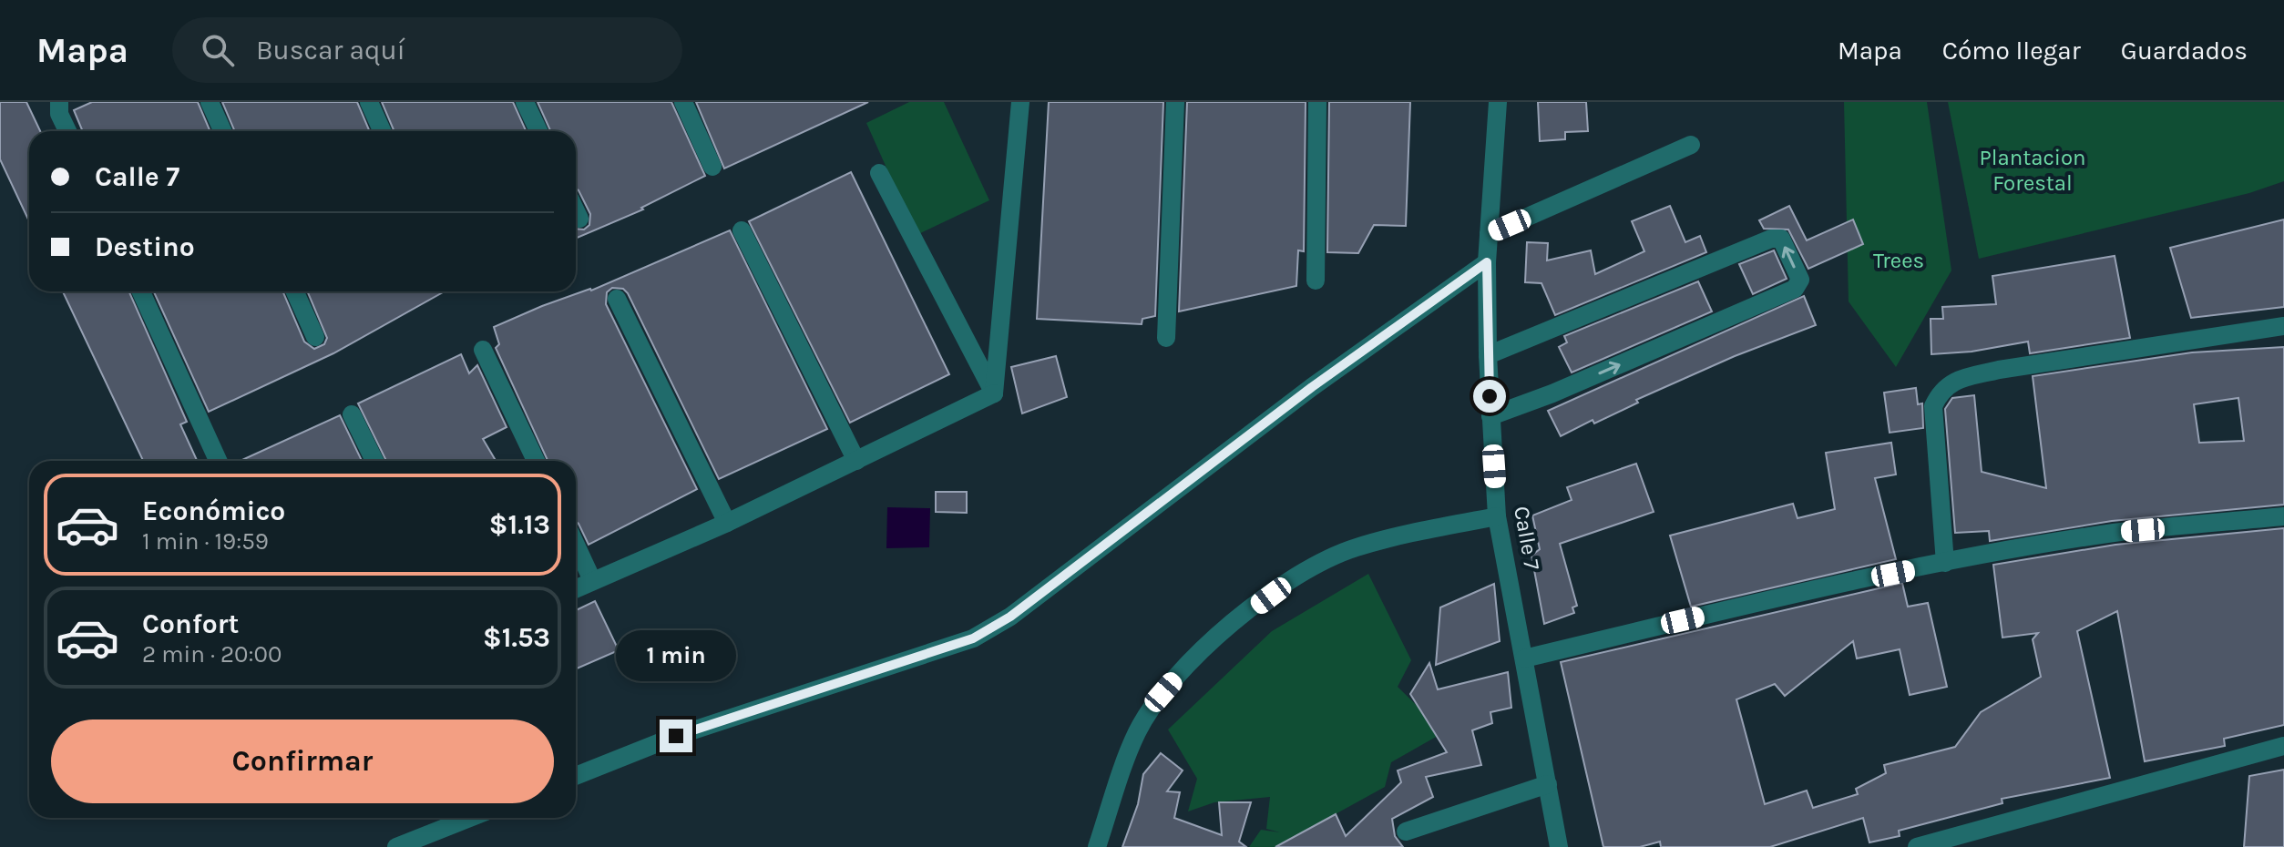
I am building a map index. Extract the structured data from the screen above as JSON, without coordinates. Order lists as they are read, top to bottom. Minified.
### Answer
{"streets":{"street":["Calle 7"]},"parks":["Plantacion Forestal","Trees"],"page":{"header":"Mapa","search":"Buscar aquí","nav":["Mapa","Cómo llegar","Guardados"],"banner":["Calle 7","Destino"],"list":[{"name":"Económico","note":"1 min · 19:59","value":"$1.13"},{"name":"Confort","note":"2 min · 20:00","value":"$1.53"}],"bubble":"1 min","buttons":"Confirmar"}}
